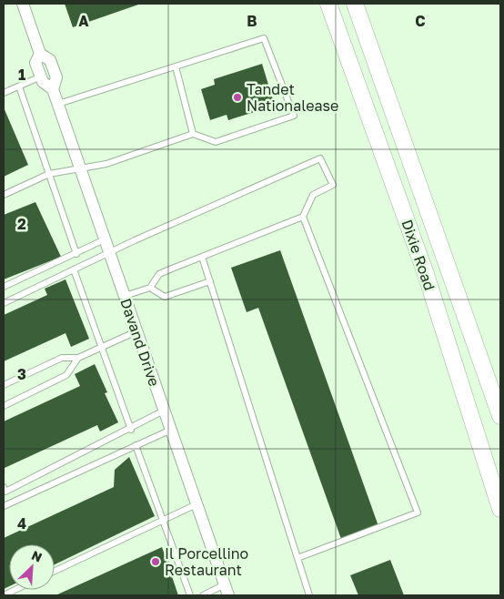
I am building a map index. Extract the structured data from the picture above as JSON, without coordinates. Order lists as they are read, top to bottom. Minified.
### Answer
{"streets":{"main road":["Dixie Road"],"street":["Davand Drive"]},"places":["Tandet Nationalease","Il Porcellino Restaurant"],"north":"top right","grid":{"columns":["A","B","C"],"rows":["1","2","3","4"]}}
